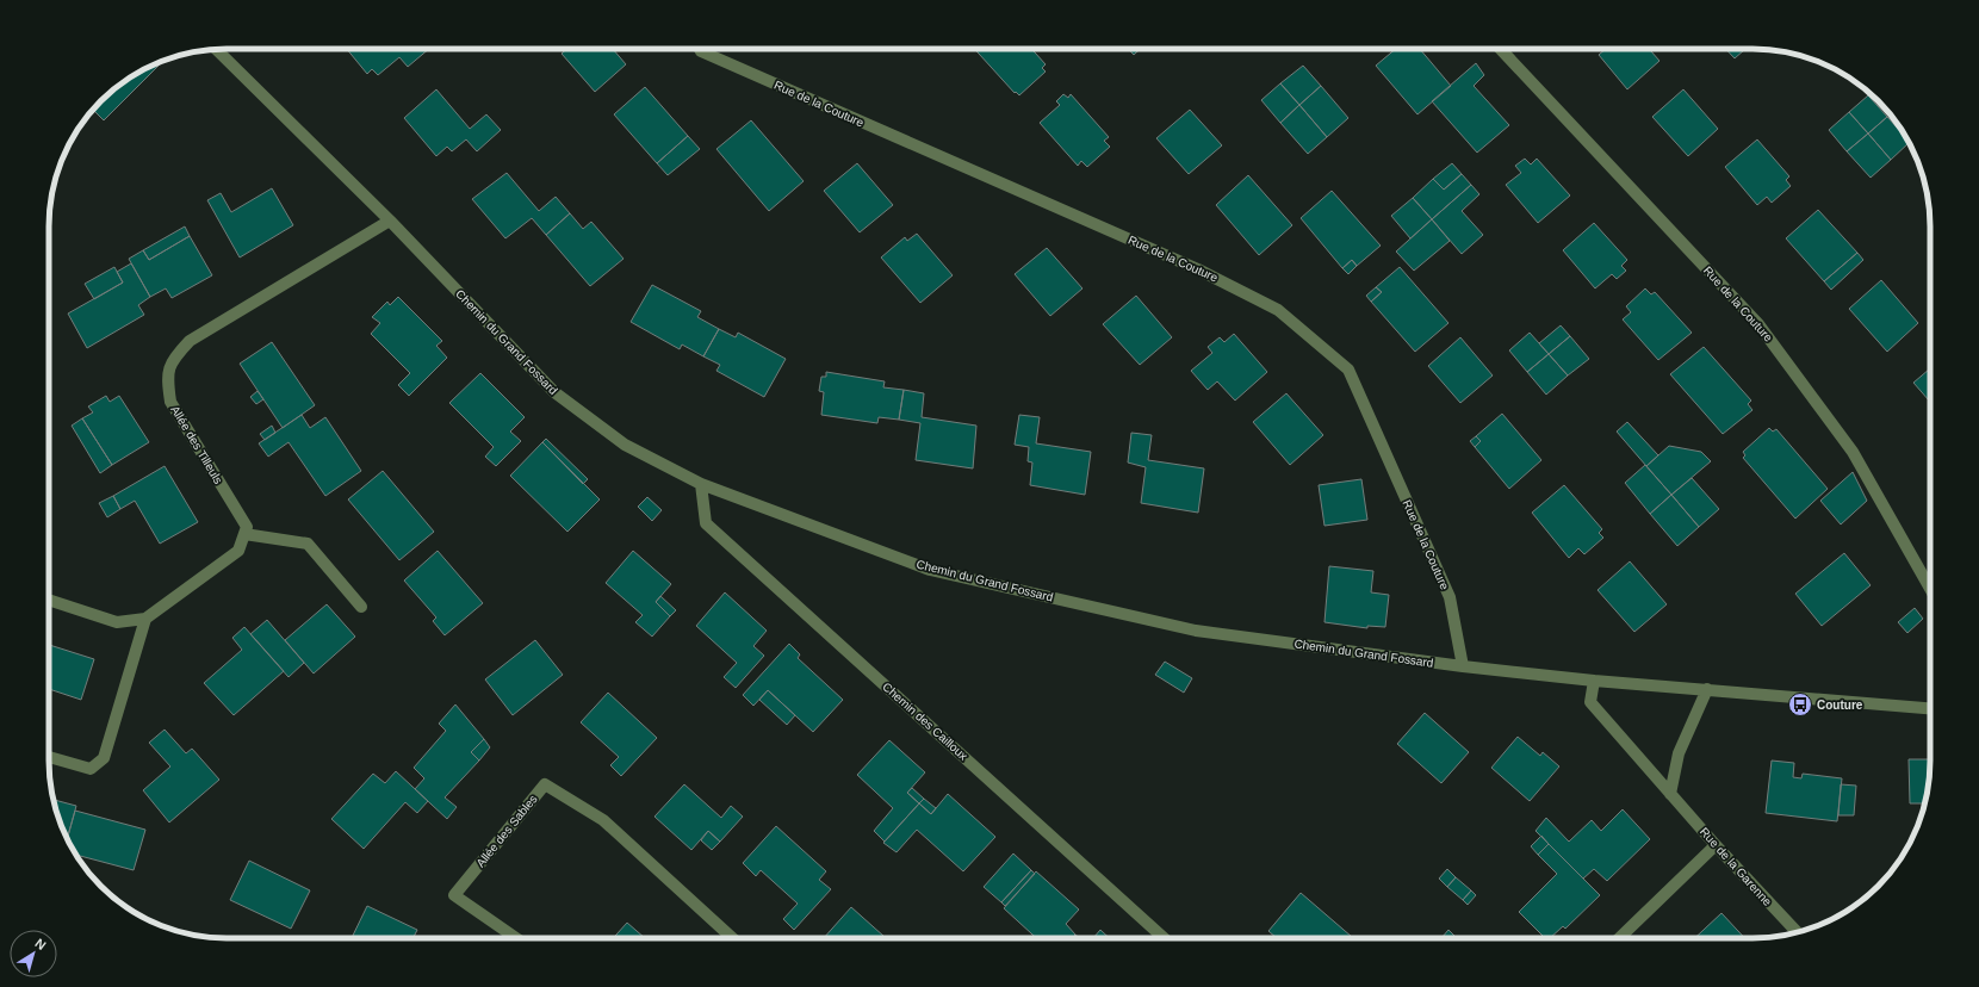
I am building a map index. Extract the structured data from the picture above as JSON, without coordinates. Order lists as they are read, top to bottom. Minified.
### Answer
{"streets":{"street":["Rue de la Couture","Chemin du Grand Fossard","Allée des Tilleuls","Chemin des Cailloux","Allée des Sables","Rue de la Garenne"]},"crossings":[["Rue de la Couture","Chemin du Grand Fossard"],["Chemin du Grand Fossard","Allée des Tilleuls"],["Chemin du Grand Fossard","Chemin des Cailloux"],["Chemin du Grand Fossard","Rue de la Garenne"]],"places":{"bus stop":["Couture"]},"north":"top right"}
